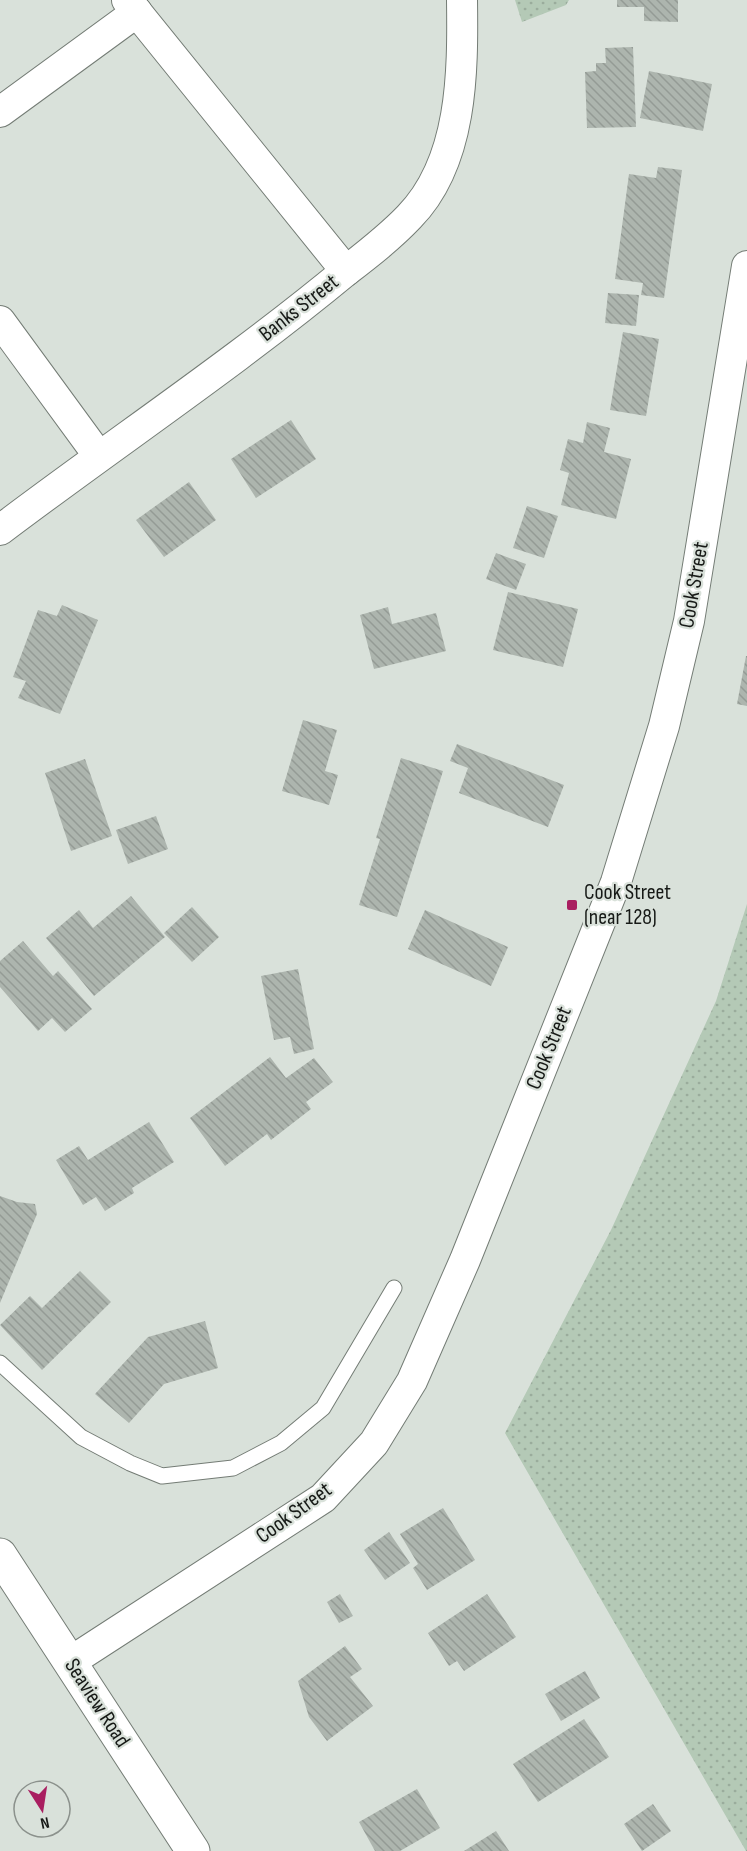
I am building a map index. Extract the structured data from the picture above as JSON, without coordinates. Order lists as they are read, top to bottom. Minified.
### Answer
{"streets":{"street":["Banks Street","Cook Street","Seaview Road"]},"crossings":[["Cook Street","Seaview Road"]],"places":{"transit":["Cook Street (near 128)"]},"north":"bottom"}
